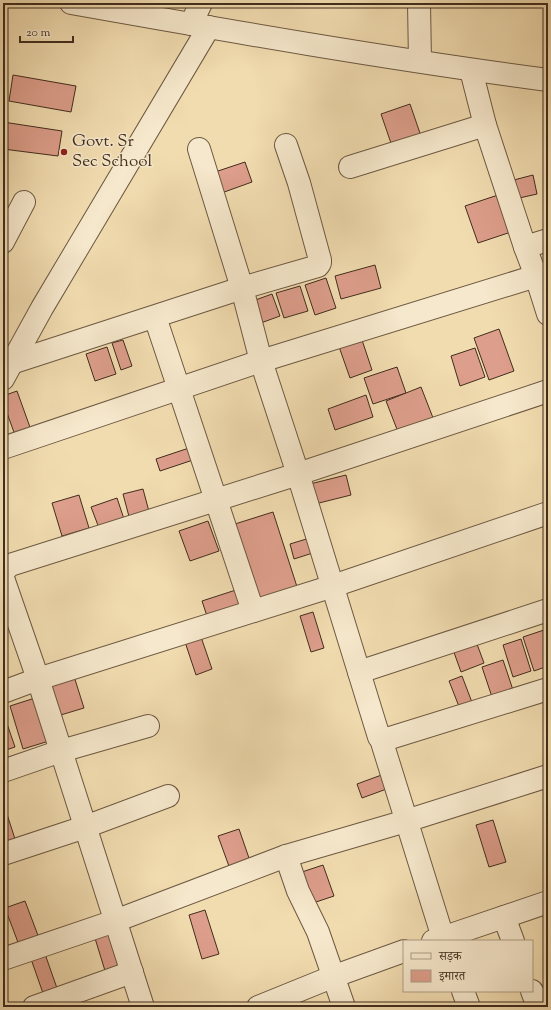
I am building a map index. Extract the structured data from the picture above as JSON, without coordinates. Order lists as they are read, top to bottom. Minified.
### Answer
{"places":["Govt. Sr Sec School"],"legend":["सड़क","इमारत"],"scale_bar":"20 m"}
